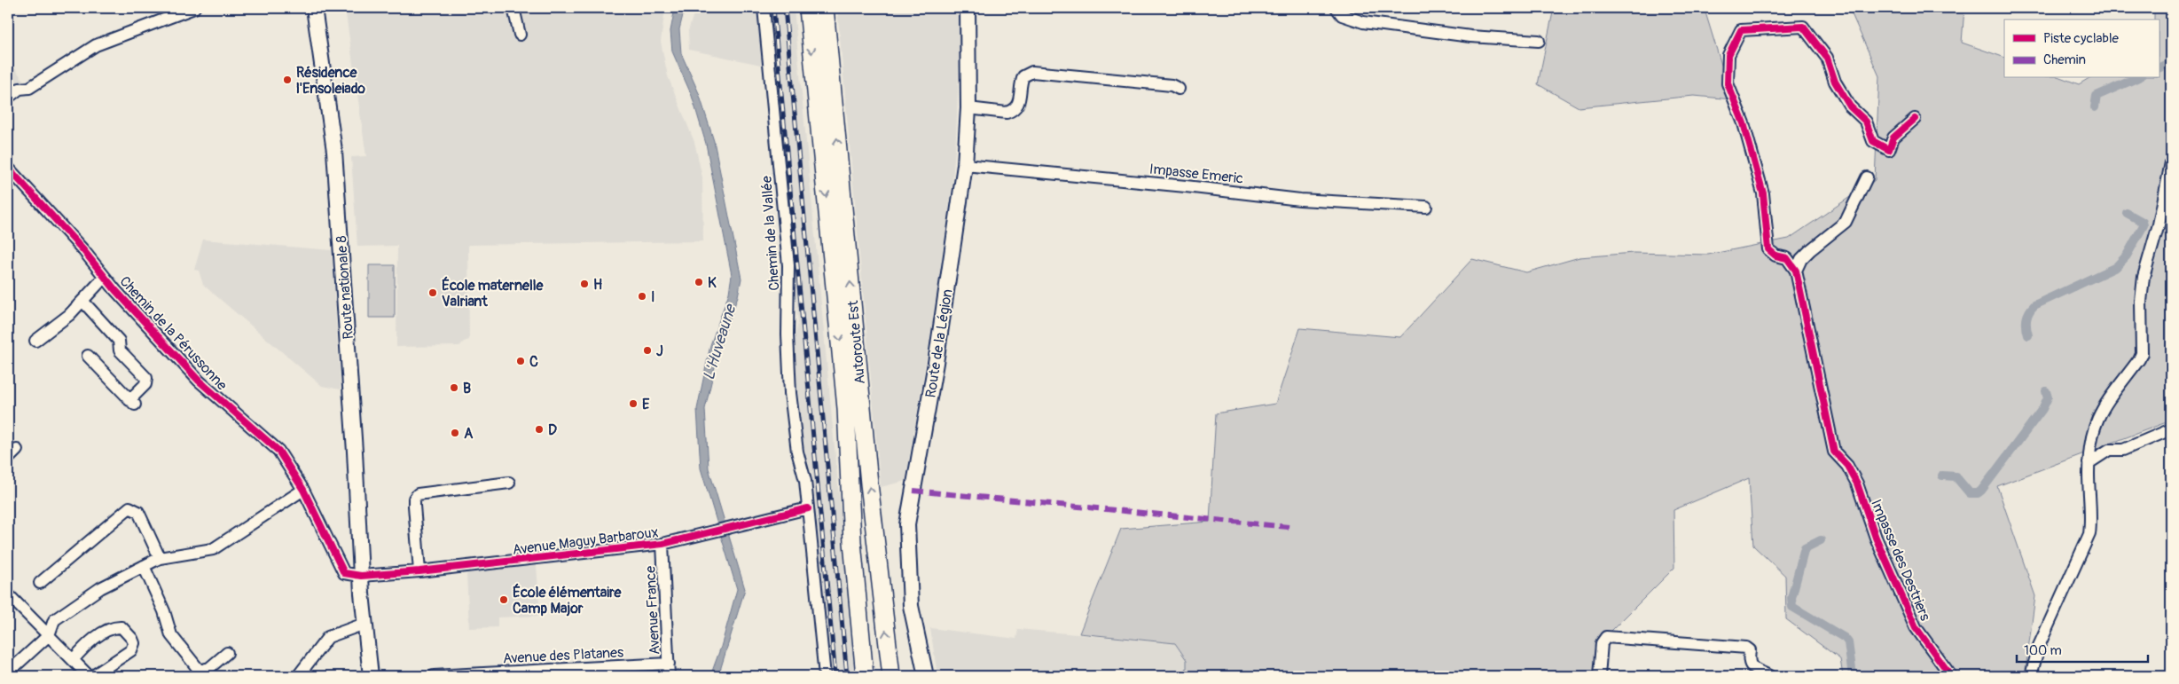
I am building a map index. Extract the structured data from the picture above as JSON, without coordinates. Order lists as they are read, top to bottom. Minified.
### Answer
{"streets":{"highway":["Autoroute Est"],"main road":["Route nationale 8","Route de la Légion"],"street":["Impasse Emeric","Chemin de la Vallée","Chemin de la Pérussonne","Avenue Maguy Barbaroux","Impasse des Destriers","Avenue France","Avenue des Platanes"]},"crossings":[["Impasse Emeric","Route de la Légion"],["Chemin de la Vallée","Avenue Maguy Barbaroux"],["Route nationale 8","Chemin de la Pérussonne"],["Route nationale 8","Avenue Maguy Barbaroux"],["Chemin de la Pérussonne","Avenue Maguy Barbaroux"],["Avenue Maguy Barbaroux","Avenue France"],["Avenue France","Avenue des Platanes"]],"water":["L'Huveaune"],"places":["Résidence l'Ensoleiado","K","H","École maternelle Valriant","I","J","C","B","E","D","A","École élémentaire Camp Major"],"legend":["Piste cyclable","Chemin"],"scale_bar":"100 m"}
